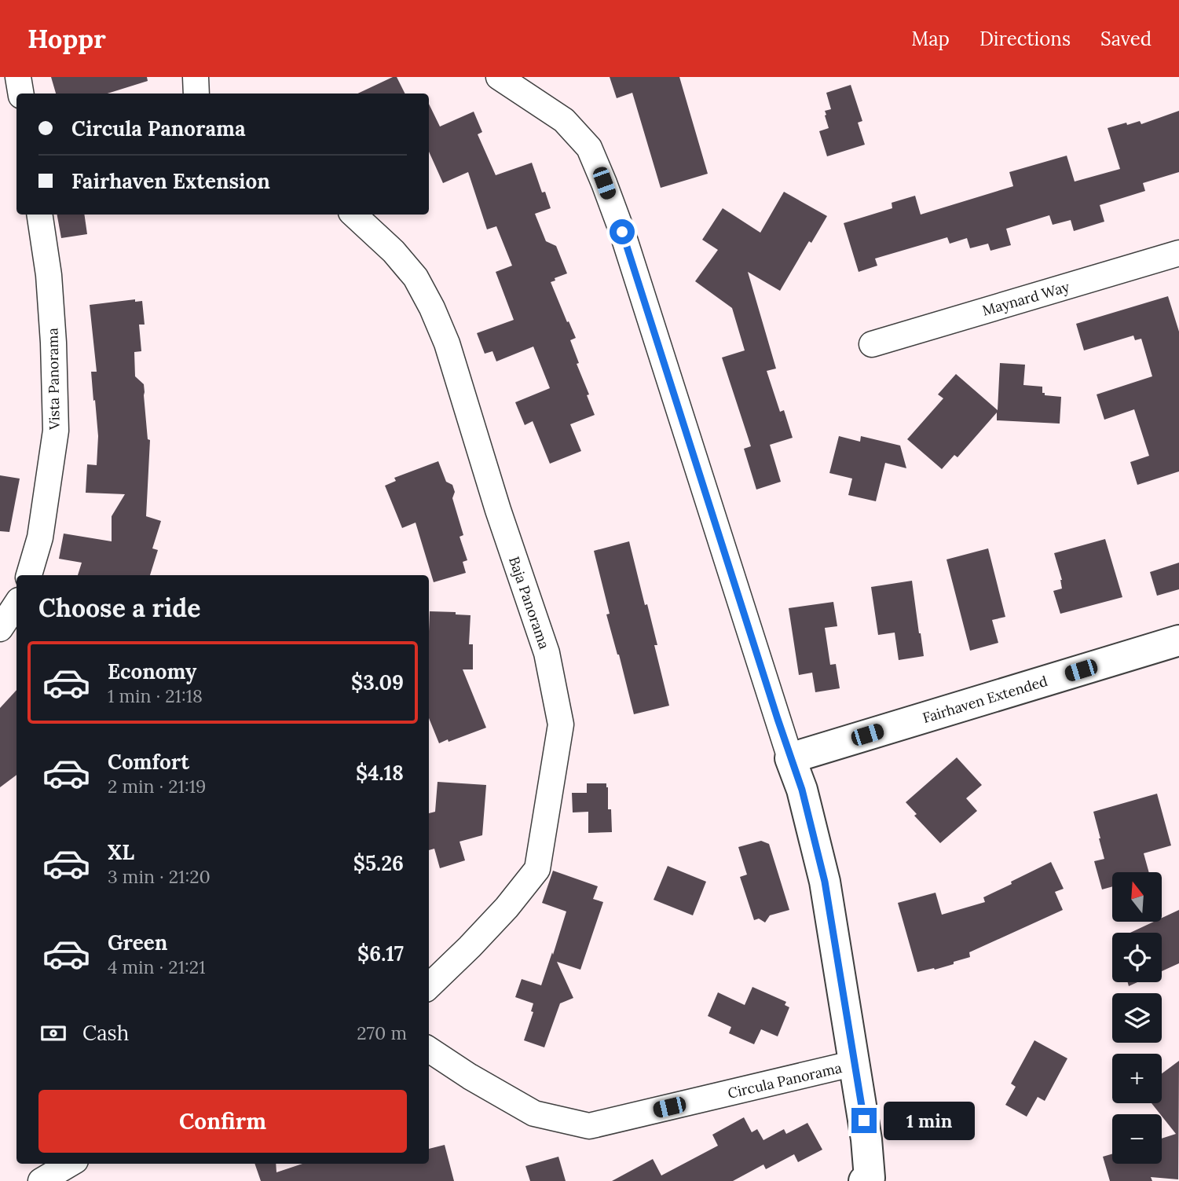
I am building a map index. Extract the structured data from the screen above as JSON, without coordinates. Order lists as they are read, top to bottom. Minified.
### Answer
{"streets":{"street":["Maynard Way","Vista Panorama","Baja Panorama","Fairhaven Extended","Circula Panorama"]},"crossings":[["Fairhaven Extended","Circula Panorama"]],"north":"top","page":{"header":"Hoppr","nav":["Map","Directions","Saved"],"banner":["Circula Panorama","Fairhaven Extension"],"heading":"Choose a ride","list":[{"name":"Economy","note":"1 min · 21:18","value":"$3.09"},{"name":"Comfort","note":"2 min · 21:19","value":"$4.18"},{"name":"XL","note":"3 min · 21:20","value":"$5.26"},{"name":"Green","note":"4 min · 21:21","value":"$6.17"}],"map_buttons":["+","−"],"pay":["Cash","270 m"],"buttons":"Confirm","bubble":"1 min"}}
